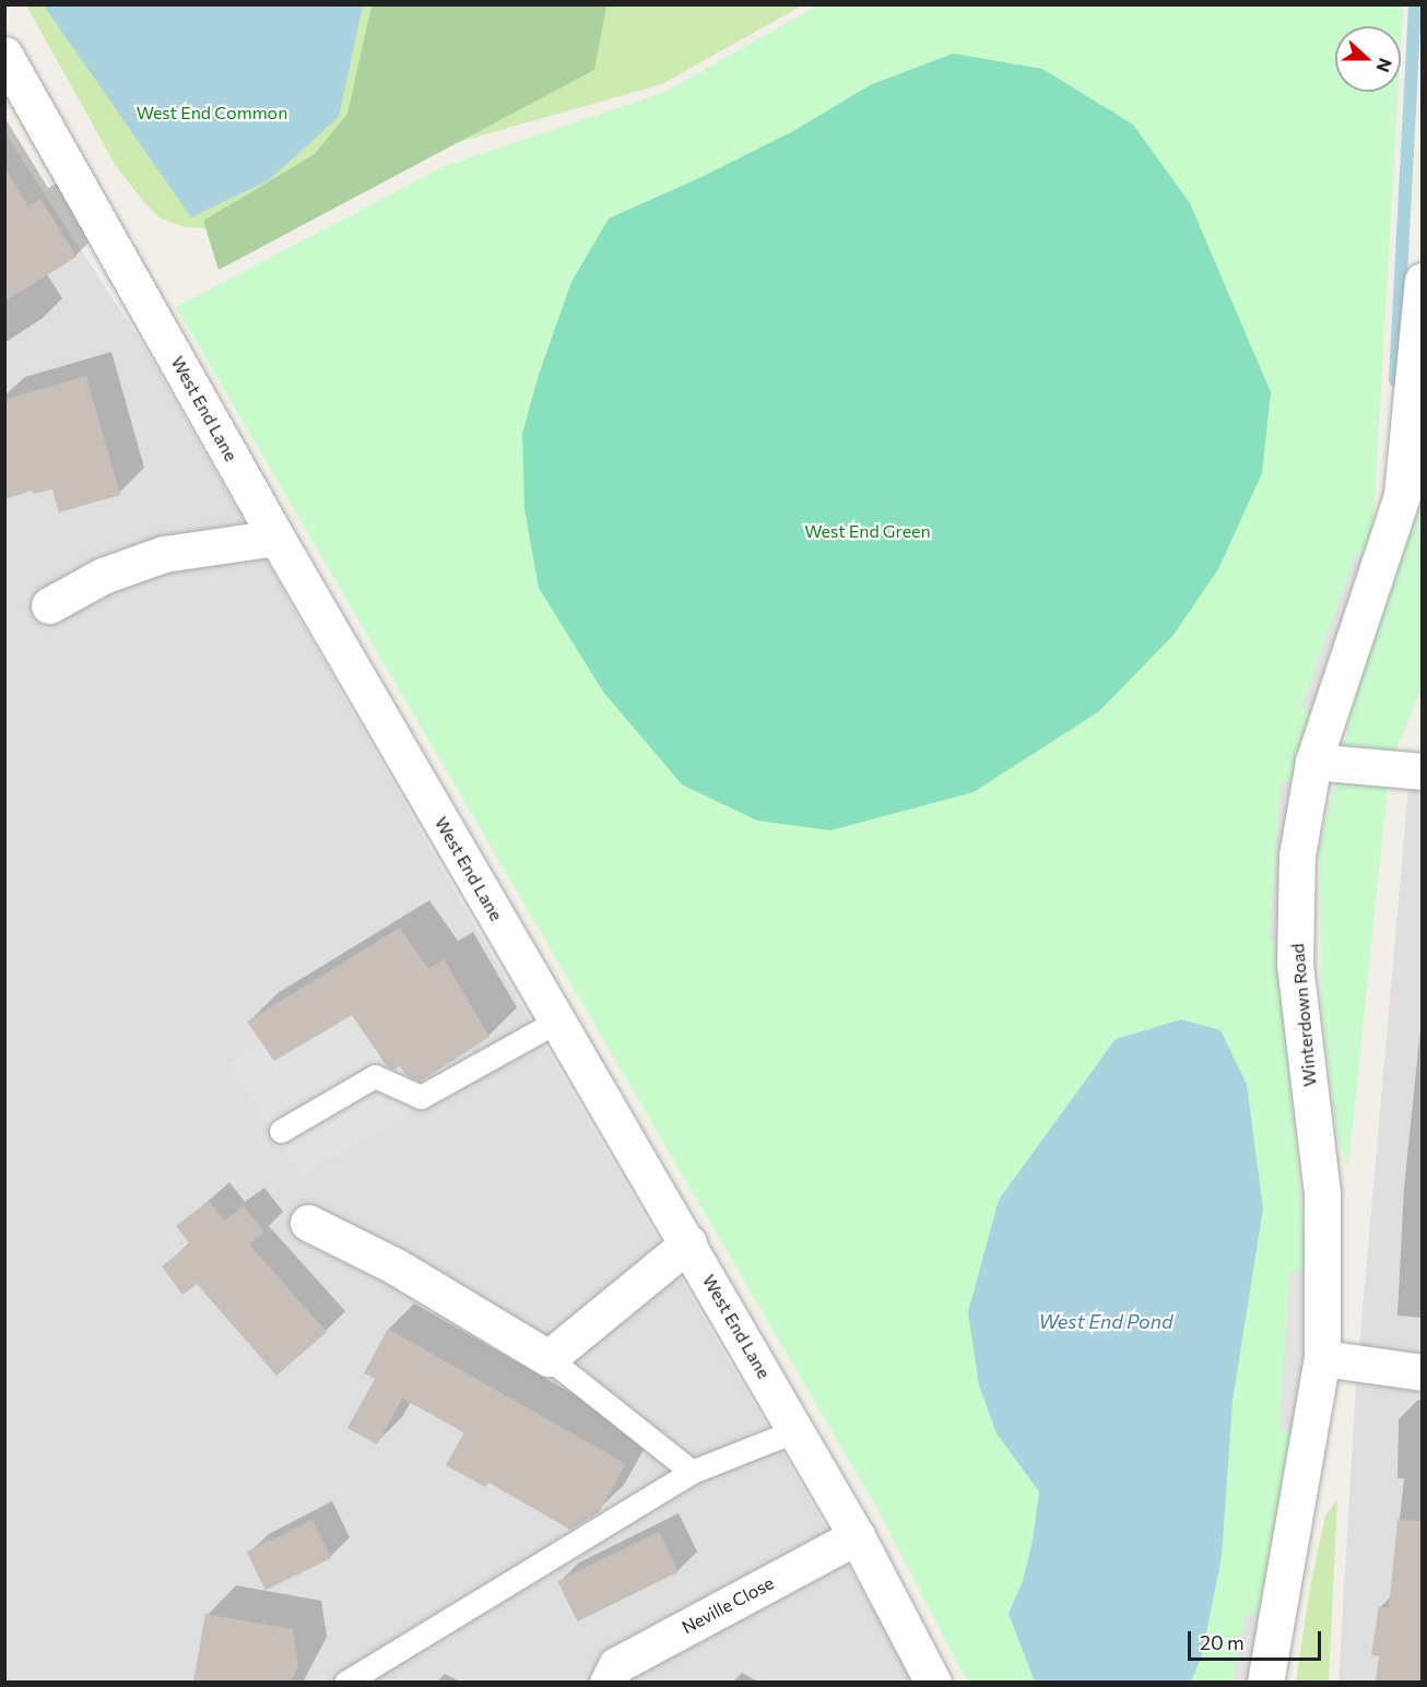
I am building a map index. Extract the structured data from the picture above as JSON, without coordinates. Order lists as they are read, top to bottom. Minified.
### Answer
{"streets":{"street":["West End Lane","Winterdown Road","Neville Close"]},"crossings":[["West End Lane","Neville Close"]],"water":["West End Pond"],"parks":["West End Common","West End Green"],"scale_bar":"20 m","north":"right"}
